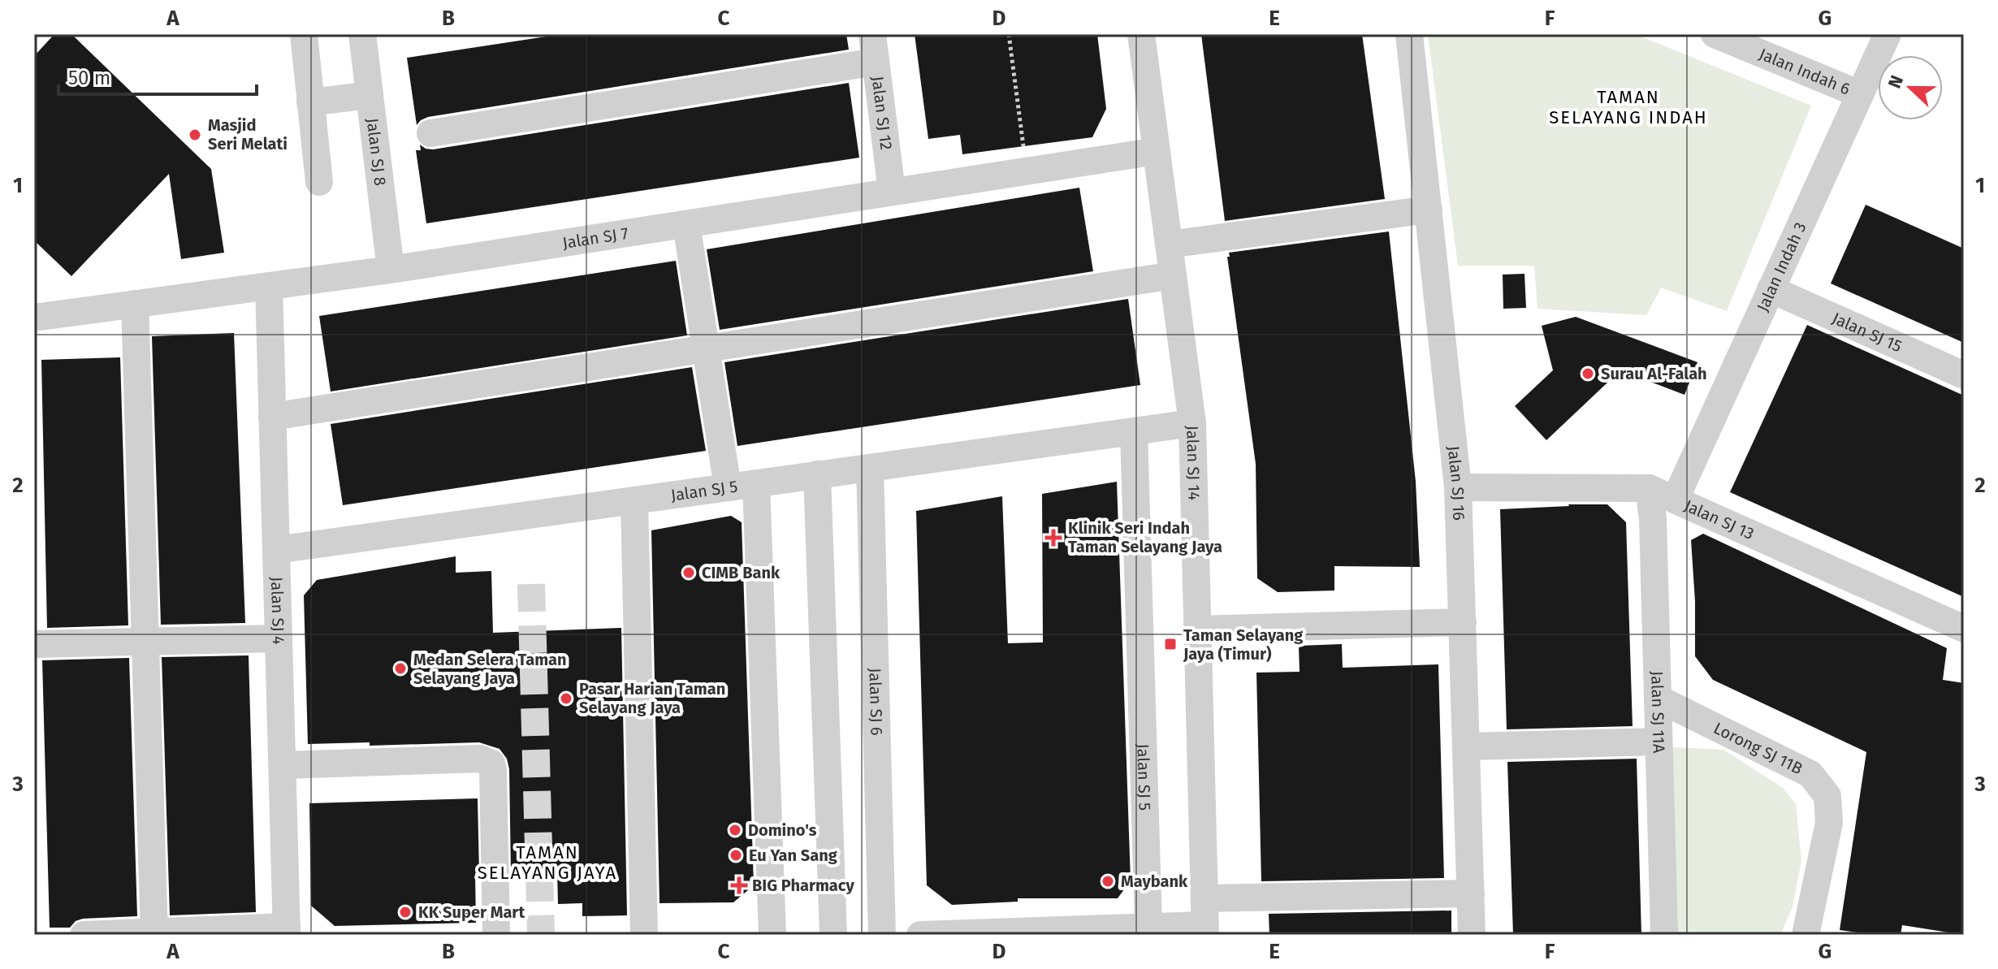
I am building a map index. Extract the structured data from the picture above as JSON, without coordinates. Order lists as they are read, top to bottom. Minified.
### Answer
{"streets":{"street":["Jalan Indah 6","Jalan SJ 12","Jalan SJ 8","Jalan SJ 7","Jalan Indah 3","Jalan SJ 15","Jalan SJ 14","Jalan SJ 16","Jalan SJ 5","Jalan SJ 13","Jalan SJ 4","Jalan SJ 6","Jalan SJ 11A","Lorong SJ 11B"]},"crossings":[["Jalan Indah 6","Jalan Indah 3"],["Jalan SJ 12","Jalan SJ 7"],["Jalan SJ 8","Jalan SJ 7"],["Jalan SJ 7","Jalan SJ 14"],["Jalan SJ 7","Jalan SJ 4"],["Jalan Indah 3","Jalan SJ 15"],["Jalan Indah 3","Jalan SJ 13"],["Jalan SJ 14","Jalan SJ 5"],["Jalan SJ 16","Jalan SJ 13"],["Jalan SJ 5","Jalan SJ 4"],["Jalan SJ 5","Jalan SJ 6"],["Jalan SJ 13","Jalan SJ 11A"],["Jalan SJ 11A","Lorong SJ 11B"]],"districts":["TAMAN SELAYANG INDAH","TAMAN SELAYANG JAYA"],"places":{"other":["Masjid Seri Melati","Surau Al-Falah","CIMB Bank","Medan Selera Taman Selayang Jaya","Pasar Harian Taman Selayang Jaya","Domino's","Eu Yan Sang","Maybank","KK Super Mart"],"health":["Klinik Seri Indah Taman Selayang Jaya","BIG Pharmacy"],"transit":["Taman Selayang Jaya (Timur)"]},"scale_bar":"50 m","north":"left","grid":{"columns":["A","B","C","D","E","F","G"],"rows":["1","2","3"]}}
